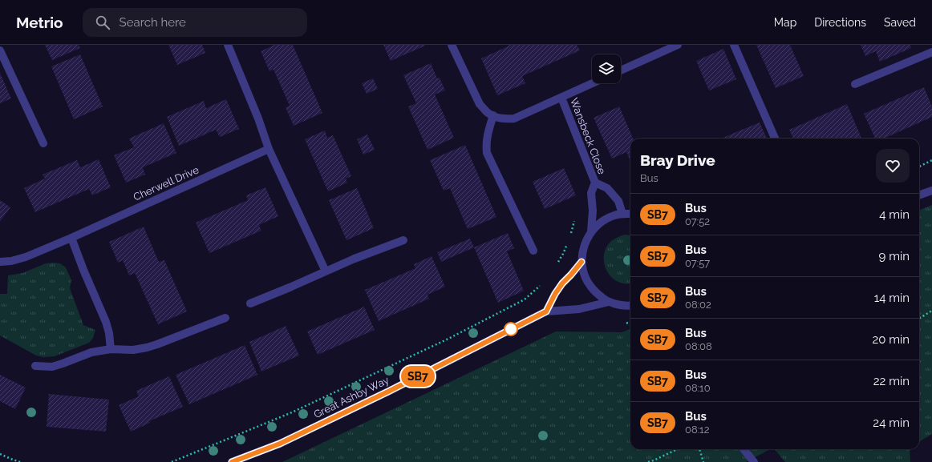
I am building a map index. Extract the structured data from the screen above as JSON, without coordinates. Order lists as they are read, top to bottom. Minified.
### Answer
{"streets":{"street":["Wansbeck Close","Cherwell Drive","Great Ashby Way"]},"lines":["bus line SB7"],"page":{"header":"Metrio","search":"Search here","nav":["Map","Directions","Saved"],"on_map":"SB7","heading":["Bray Drive","Bus"],"list":[{"mark":"SB7","name":"Bus","note":"07:52","value":"4 min"},{"mark":"SB7","name":"Bus","note":"07:57","value":"9 min"},{"mark":"SB7","name":"Bus","note":"08:02","value":"14 min"},{"mark":"SB7","name":"Bus","note":"08:08","value":"20 min"},{"mark":"SB7","name":"Bus","note":"08:10","value":"22 min"},{"mark":"SB7","name":"Bus","note":"08:12","value":"24 min"}]}}
